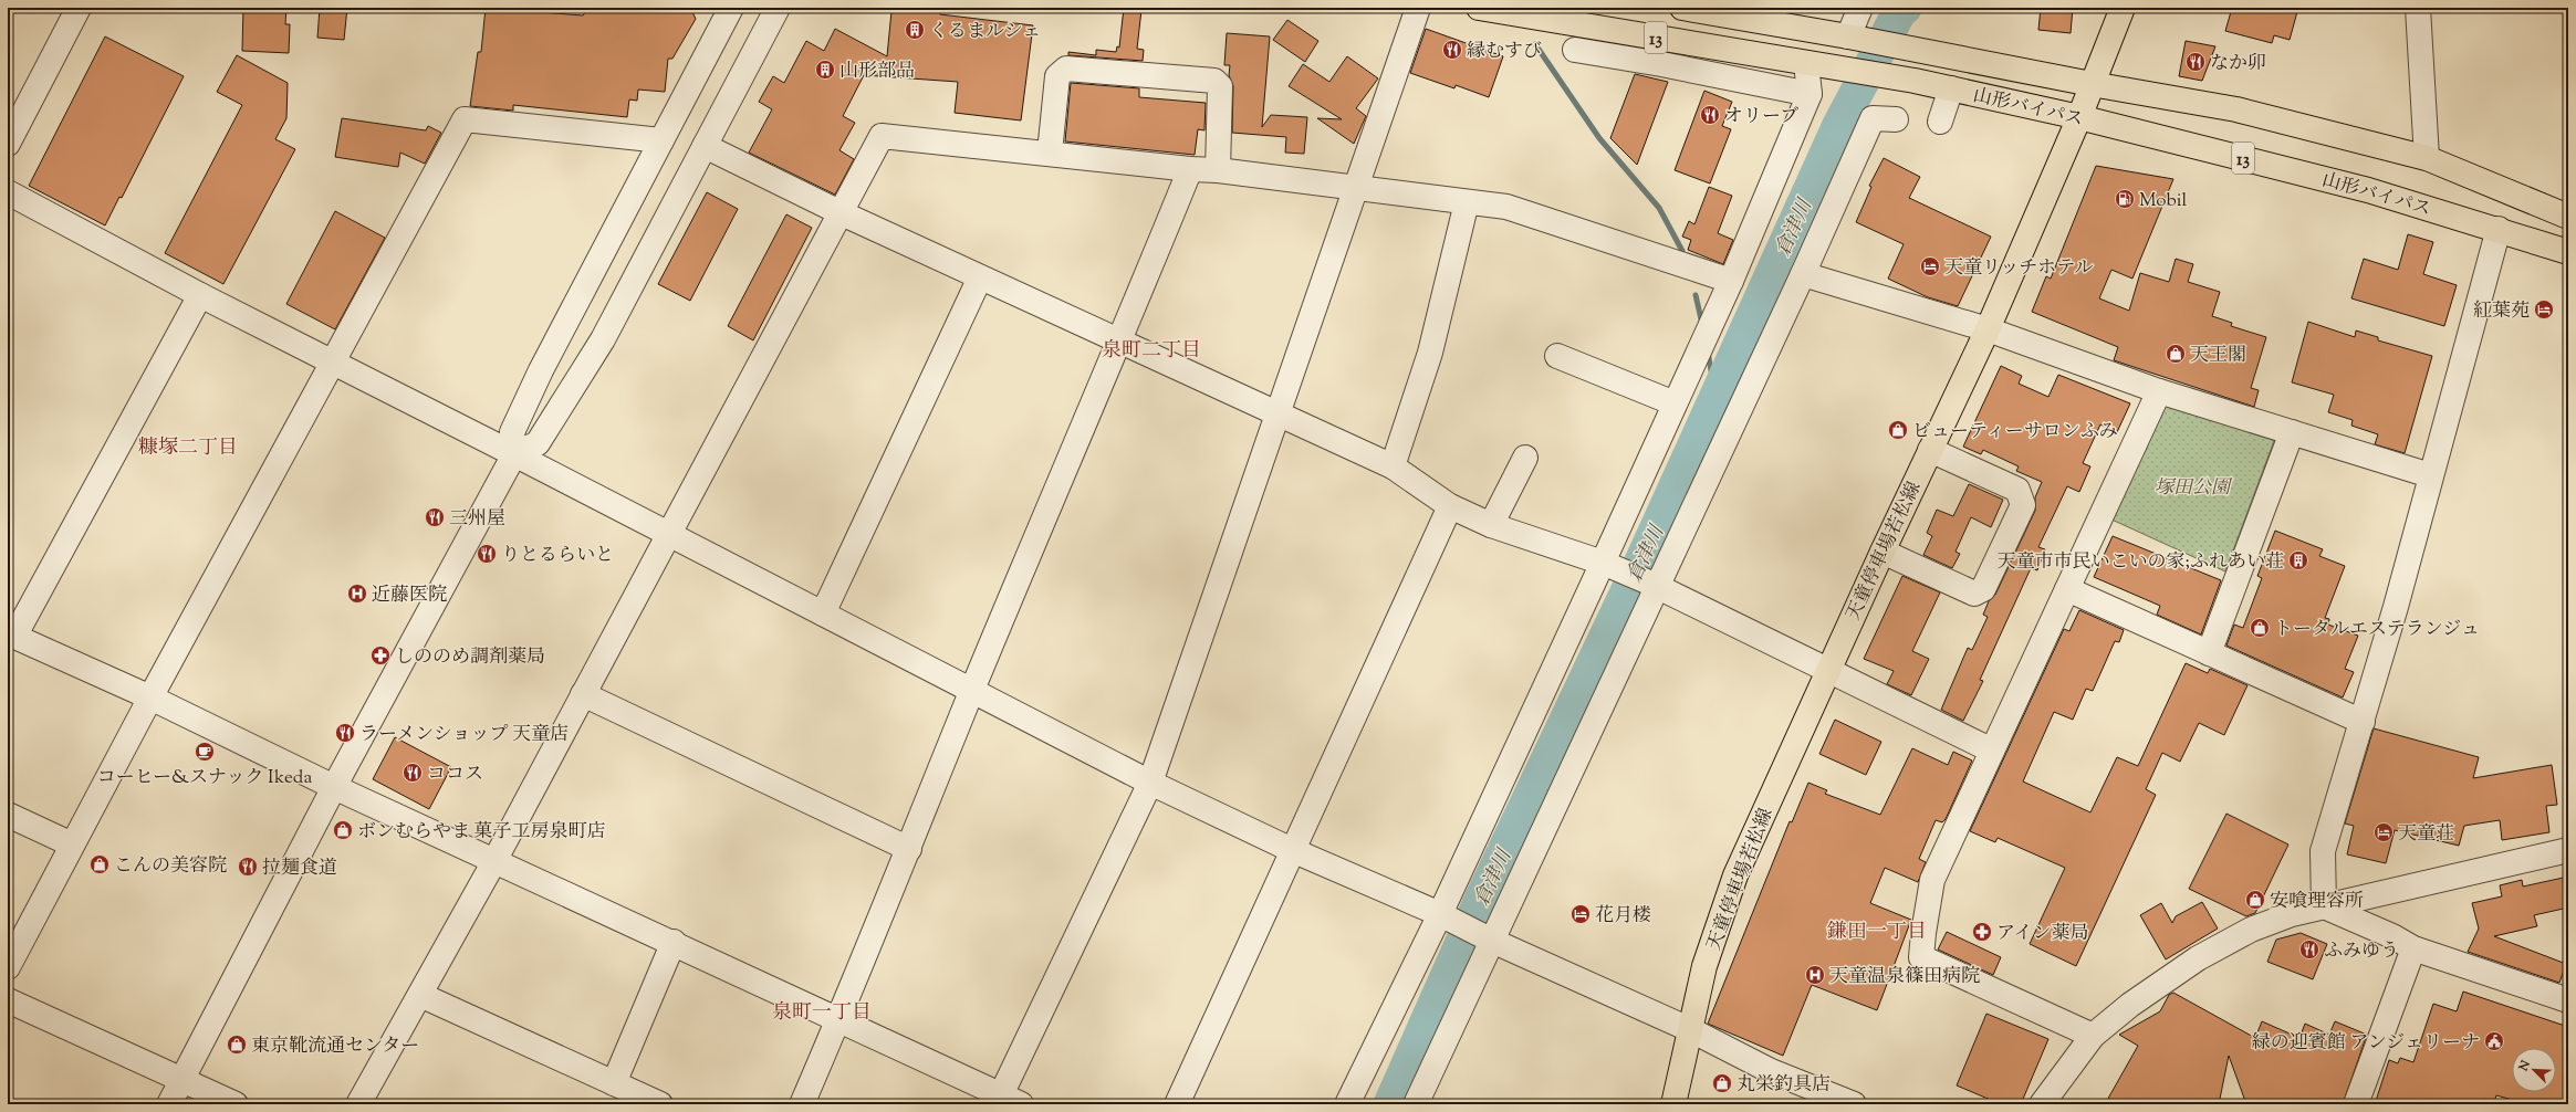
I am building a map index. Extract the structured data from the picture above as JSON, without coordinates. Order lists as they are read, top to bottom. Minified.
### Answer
{"streets":{"main road":["13","山形バイパス","天童停車場若松線"]},"crossings":[["山形バイパス","天童停車場若松線"]],"districts":["泉町二丁目","糠塚二丁目","鎌田一丁目","泉町一丁目"],"water":["倉津川"],"parks":["塚田公園"],"places":{"building":["くるまルシェ","山形部品","天童市市民いこいの家;ふれあい荘"],"restaurant":["縁むすび","なか卯","オリーブ","三州屋","りとるらいと","ラーメンショップ 天童店","ココス","拉麺食道","ふみゆう"],"fuel station":["Mobil"],"hotel":["天童リッチホテル","紅葉苑","天童荘","花月楼"],"shop":["天王閣","ビューティーサロンふみ","トータルエステランジュ","ボンむらやま 菓子工房泉町店","こんの美容院","安喰理容所","東京靴流通センター","丸栄釣具店"],"hospital":["近藤医院","天童温泉篠田病院"],"pharmacy":["しののめ調剤薬局","アイン薬局"],"cafe":["コーヒー&スナック Ikeda"],"public building":["緑の迎賓館 アンジェリーナ"]},"north":"top left"}
